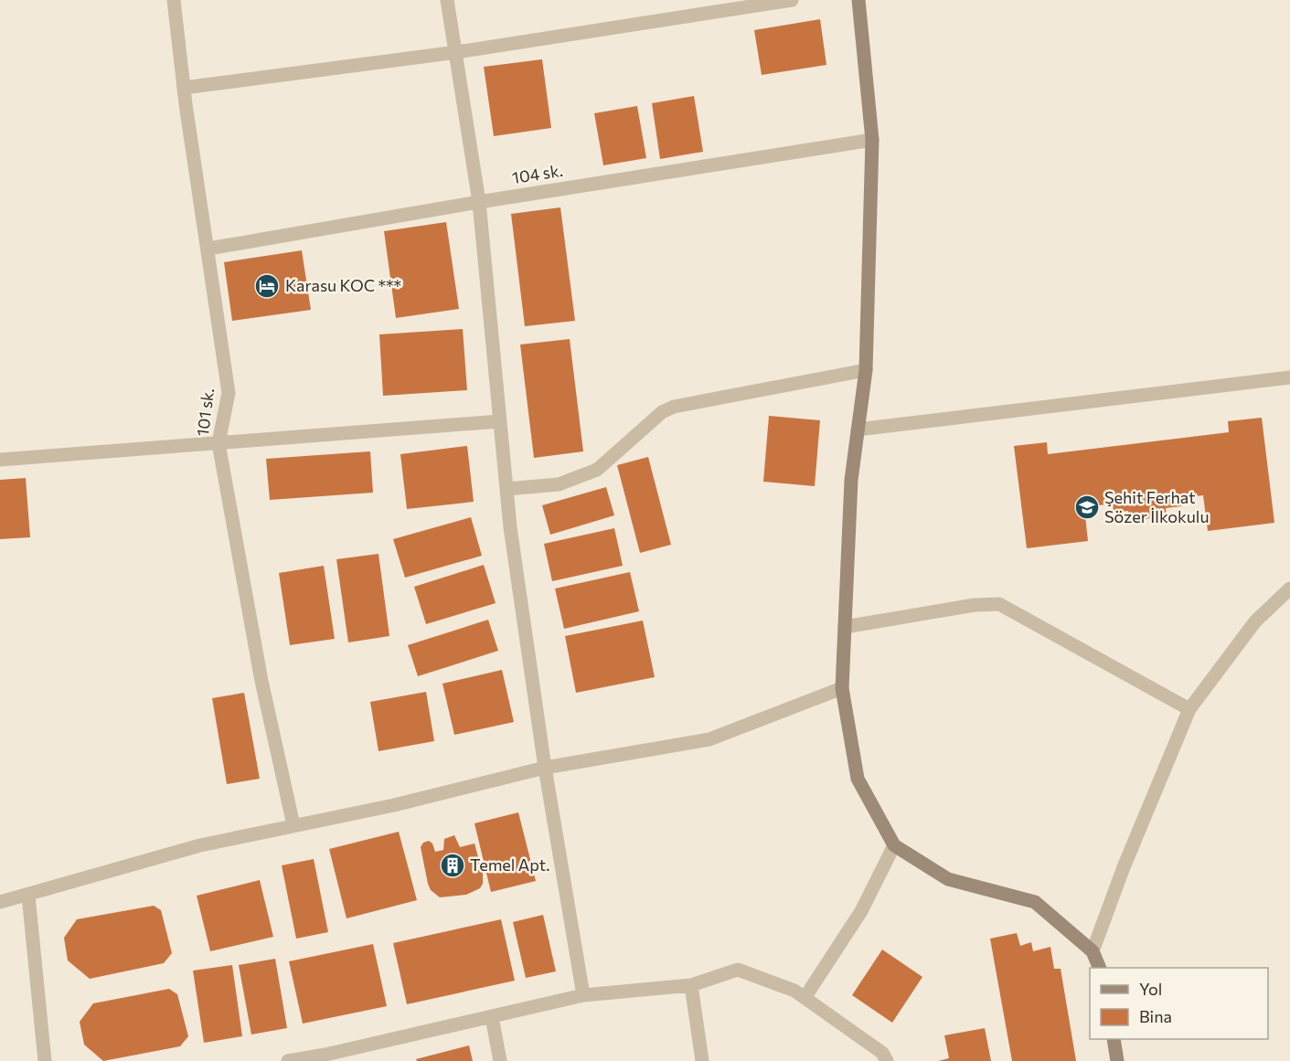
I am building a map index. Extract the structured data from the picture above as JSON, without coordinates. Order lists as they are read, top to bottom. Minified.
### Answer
{"streets":{"street":["104 sk.","101 sk."]},"crossings":[["104 sk.","101 sk."]],"places":{"hotel":["Karasu KOC ***"],"school or university":["Şehit Ferhat Sözer İlkokulu"],"building":["Temel Apt."]},"legend":["Yol","Bina"]}
